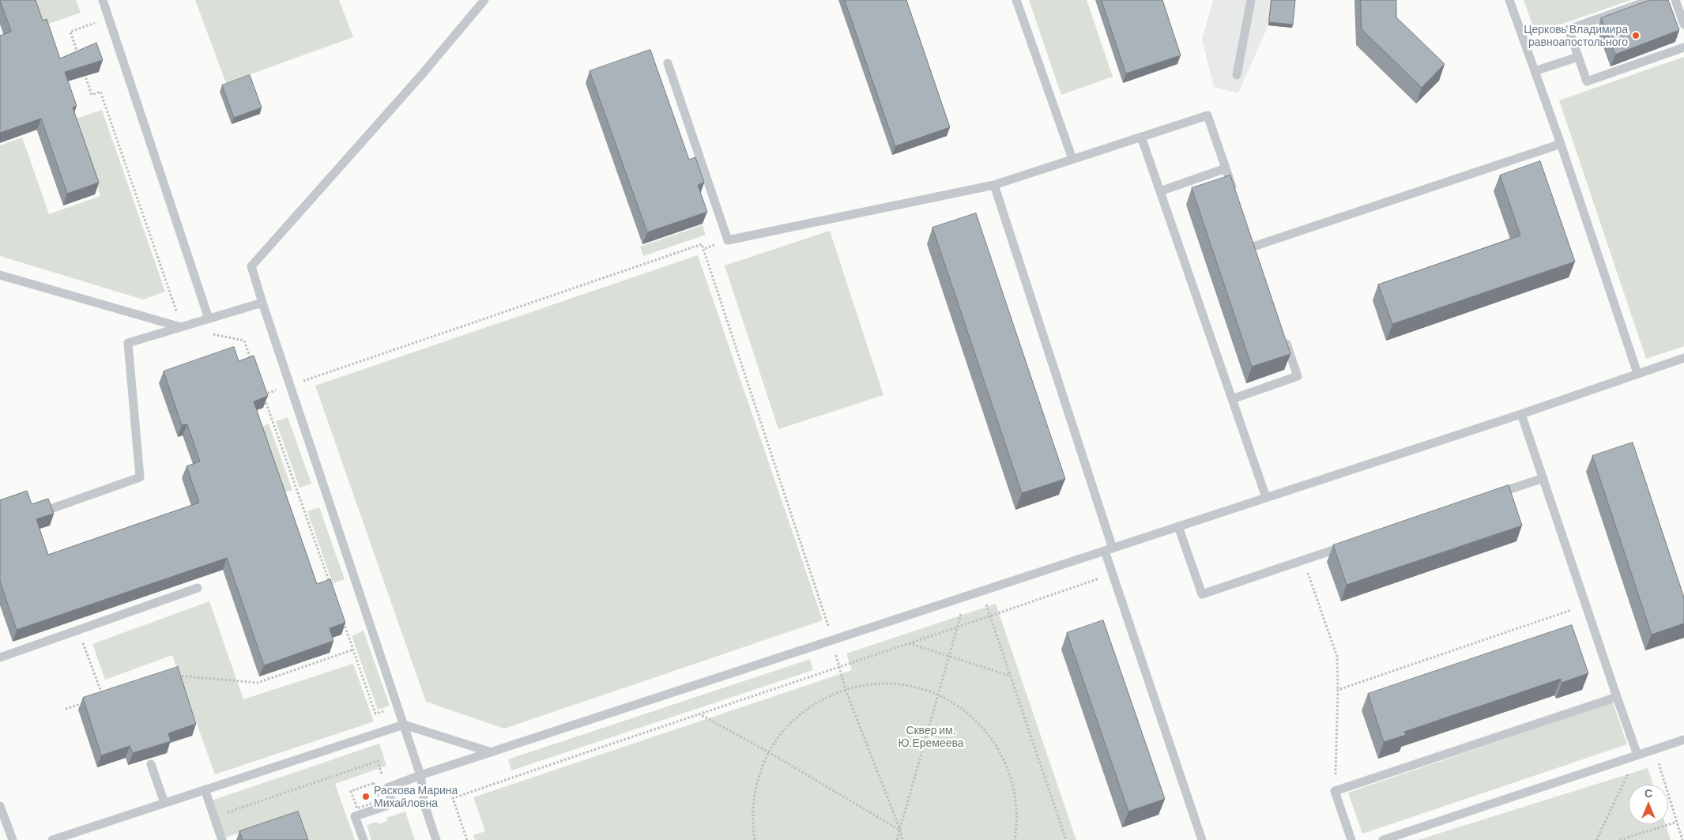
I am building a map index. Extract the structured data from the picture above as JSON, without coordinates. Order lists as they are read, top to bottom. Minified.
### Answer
{"parks":["Сквер им. Ю.Еремеева"],"places":["Церковь Владимира равноапостольного","Раскова Марина Михайловна"],"north":"top"}
